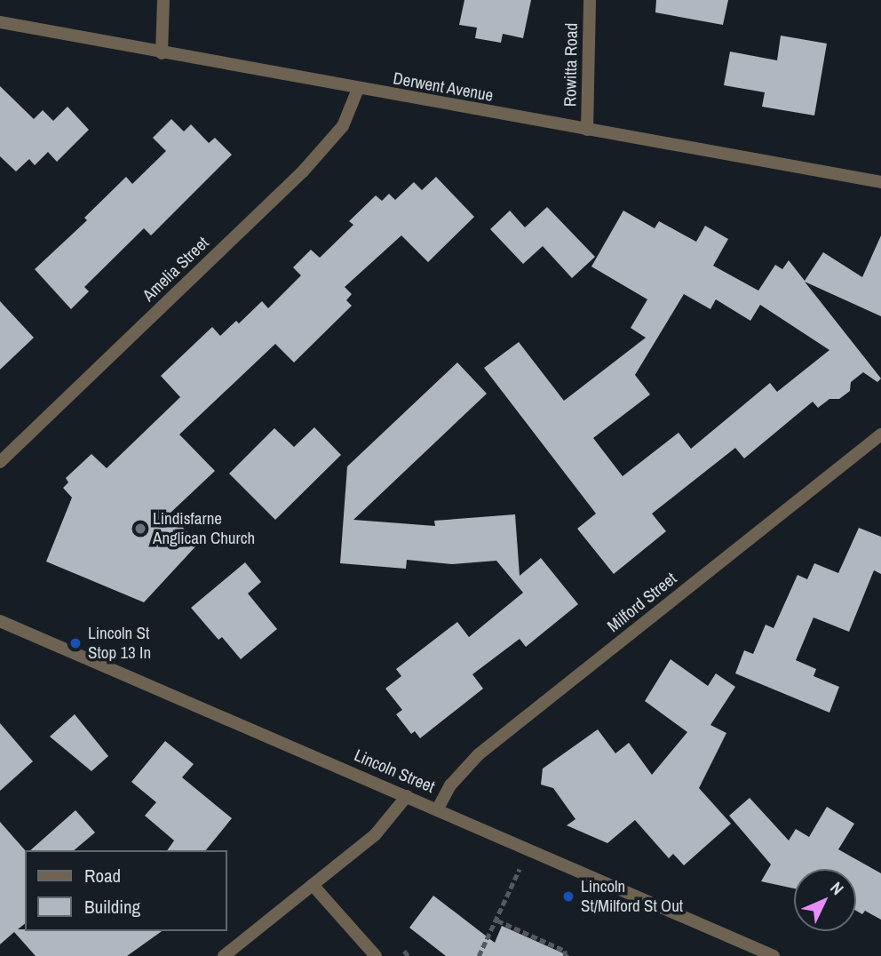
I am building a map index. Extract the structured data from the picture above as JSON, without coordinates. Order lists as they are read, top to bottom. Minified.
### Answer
{"streets":{"street":["Rowitta Road","Derwent Avenue","Amelia Street","Milford Street","Lincoln Street"]},"crossings":[["Rowitta Road","Derwent Avenue"],["Derwent Avenue","Amelia Street"],["Milford Street","Lincoln Street"]],"places":["Lindisfarne Anglican Church","Lincoln St Stop 13 In","Lincoln St/Milford St Out"],"legend":["Road","Building"],"north":"top right"}
